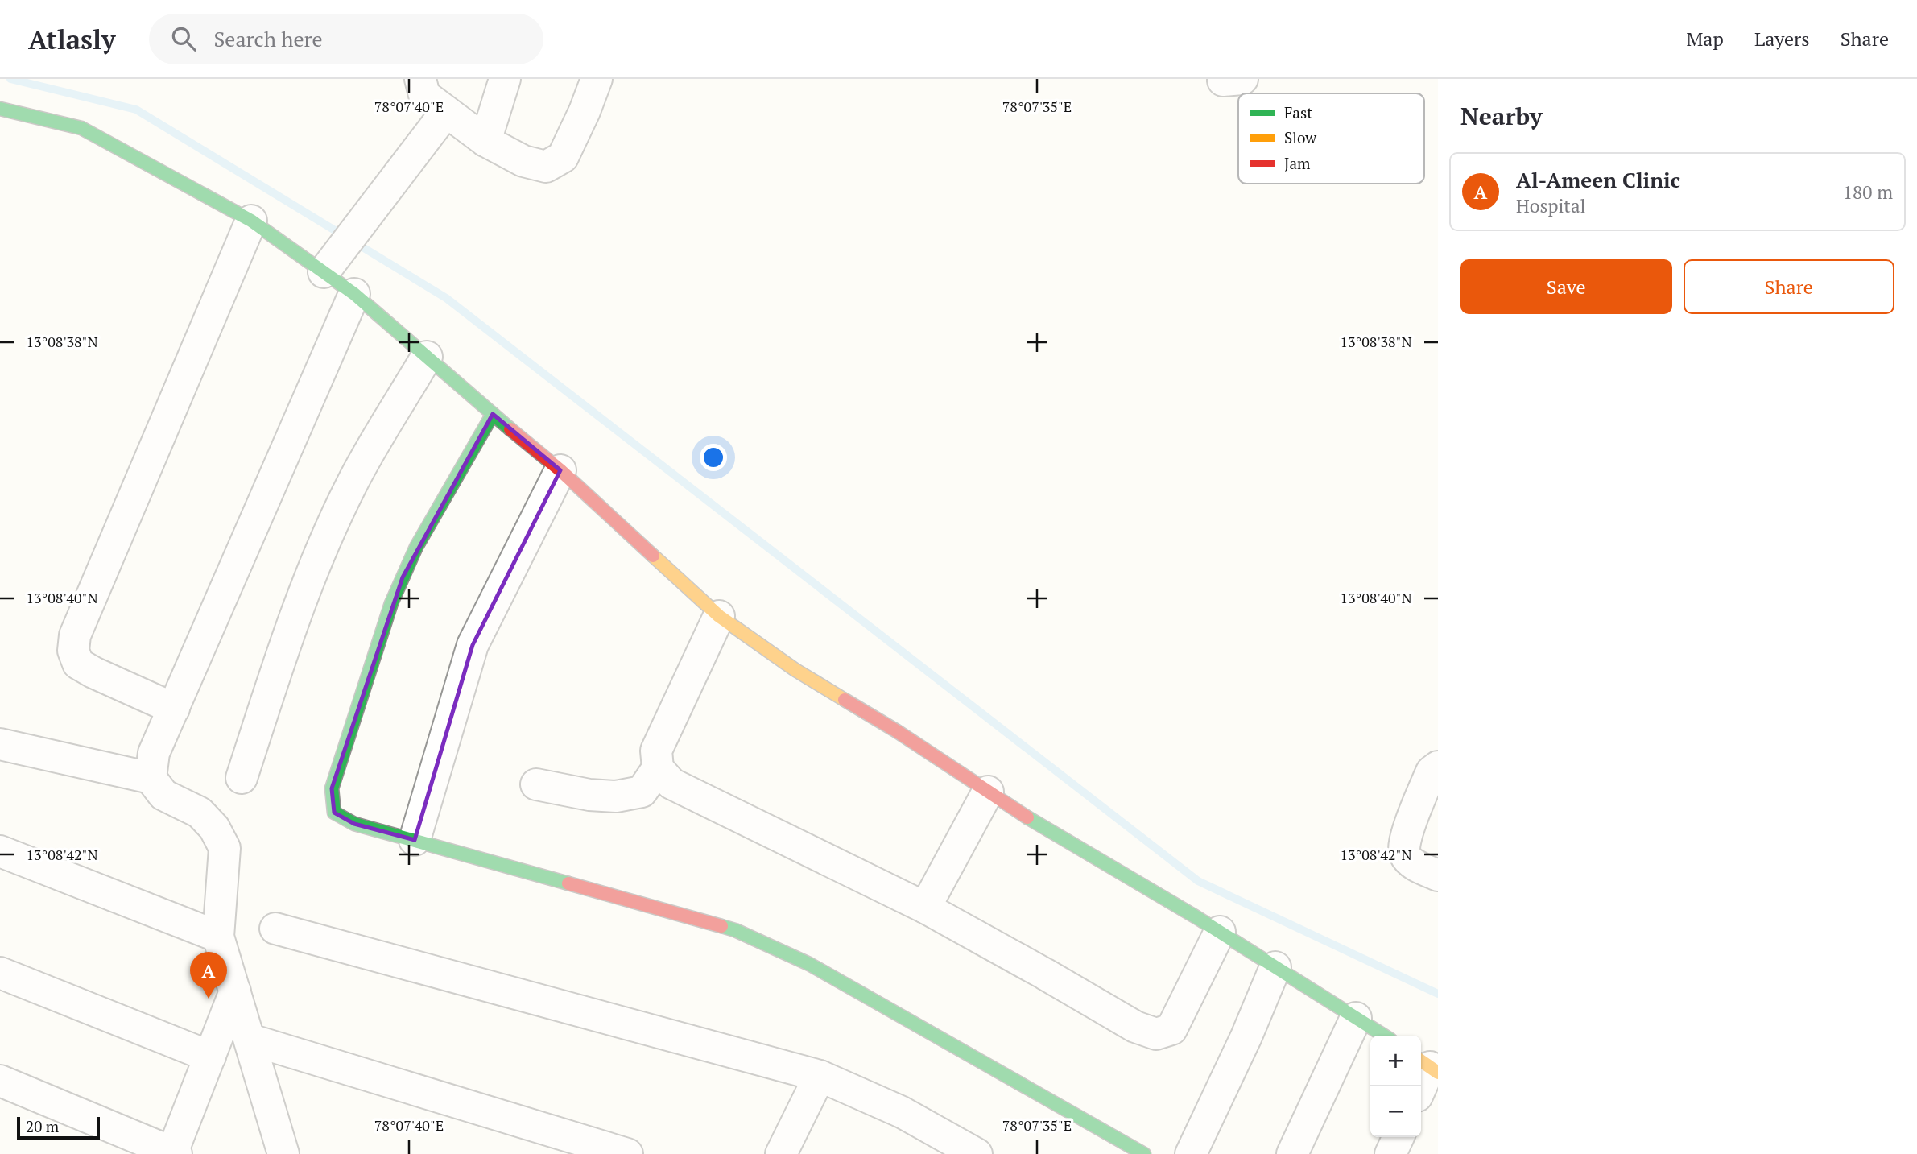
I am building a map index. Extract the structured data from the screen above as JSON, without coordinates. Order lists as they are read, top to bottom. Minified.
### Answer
{"legend":["Fast","Slow","Jam"],"scale_bar":"20 m","page":{"header":"Atlasly","search":"Search here","nav":["Map","Layers","Share"],"heading":"Nearby","list":[{"mark":"A","name":"Al-Ameen Clinic","note":"Hospital","value":"180 m"}],"buttons":["Save","Share"],"pins":"A","map_buttons":["+","−"],"scale":"20 m"},"coordinates":["78°07'40\"E","78°07'35\"E","13°08'38\"N","13°08'40\"N","13°08'42\"N"]}
